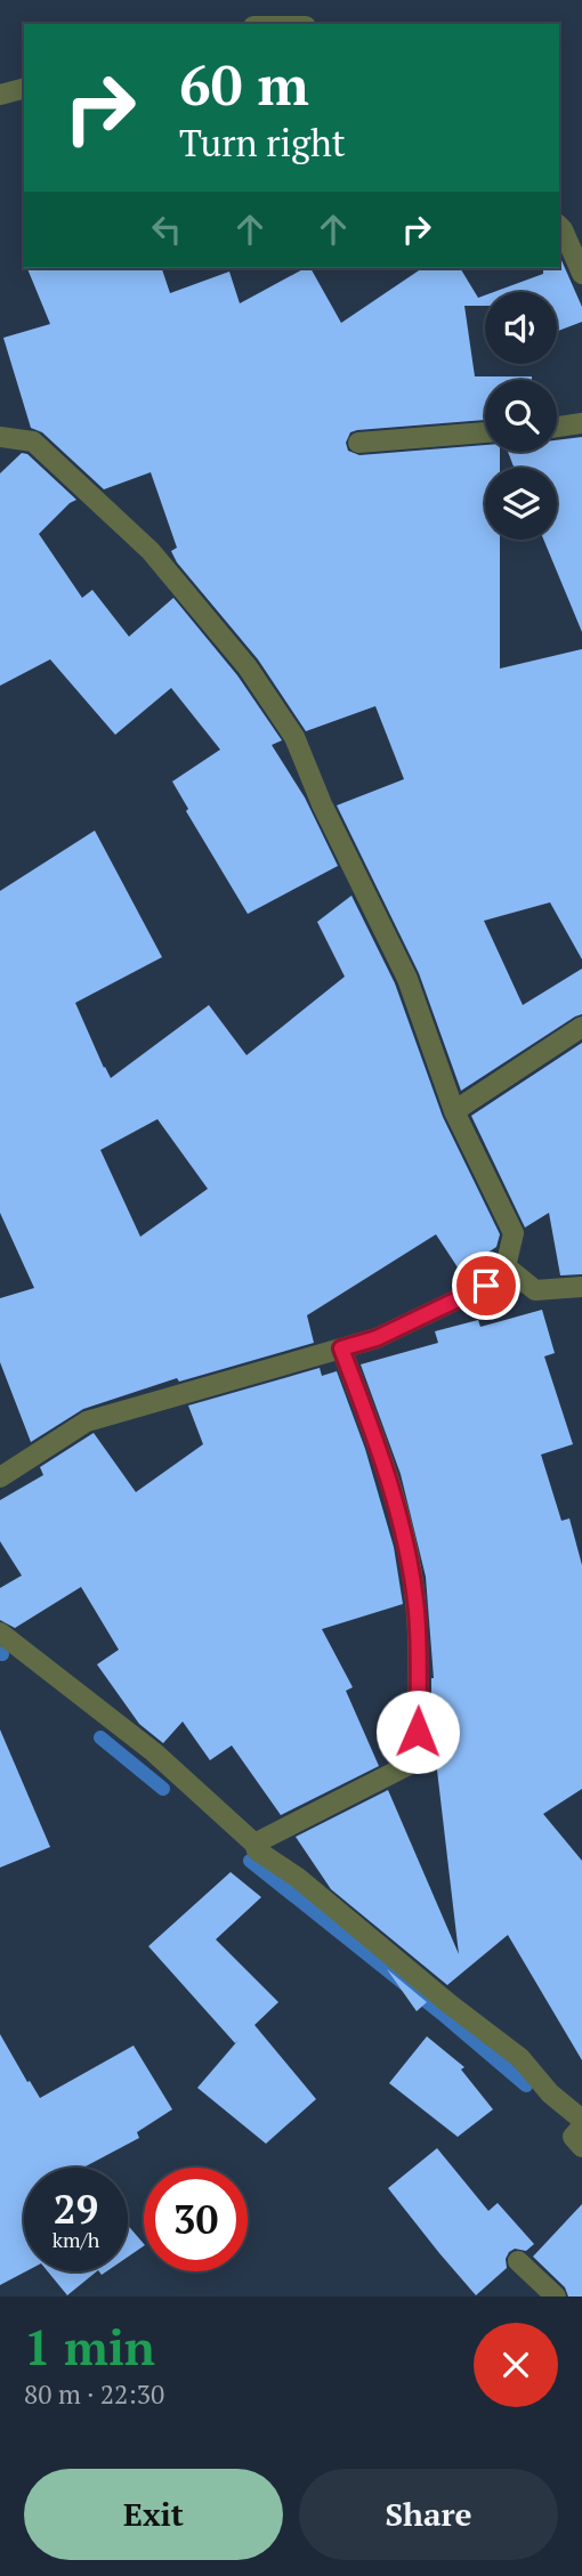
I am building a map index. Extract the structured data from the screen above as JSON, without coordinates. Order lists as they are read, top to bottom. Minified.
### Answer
{"page":{"turn":["60 m","Turn right"],"speed":"29 km/h","limit":"30","heading":["1 min","80 m · 22:30"],"buttons":["Exit","Share"]}}
